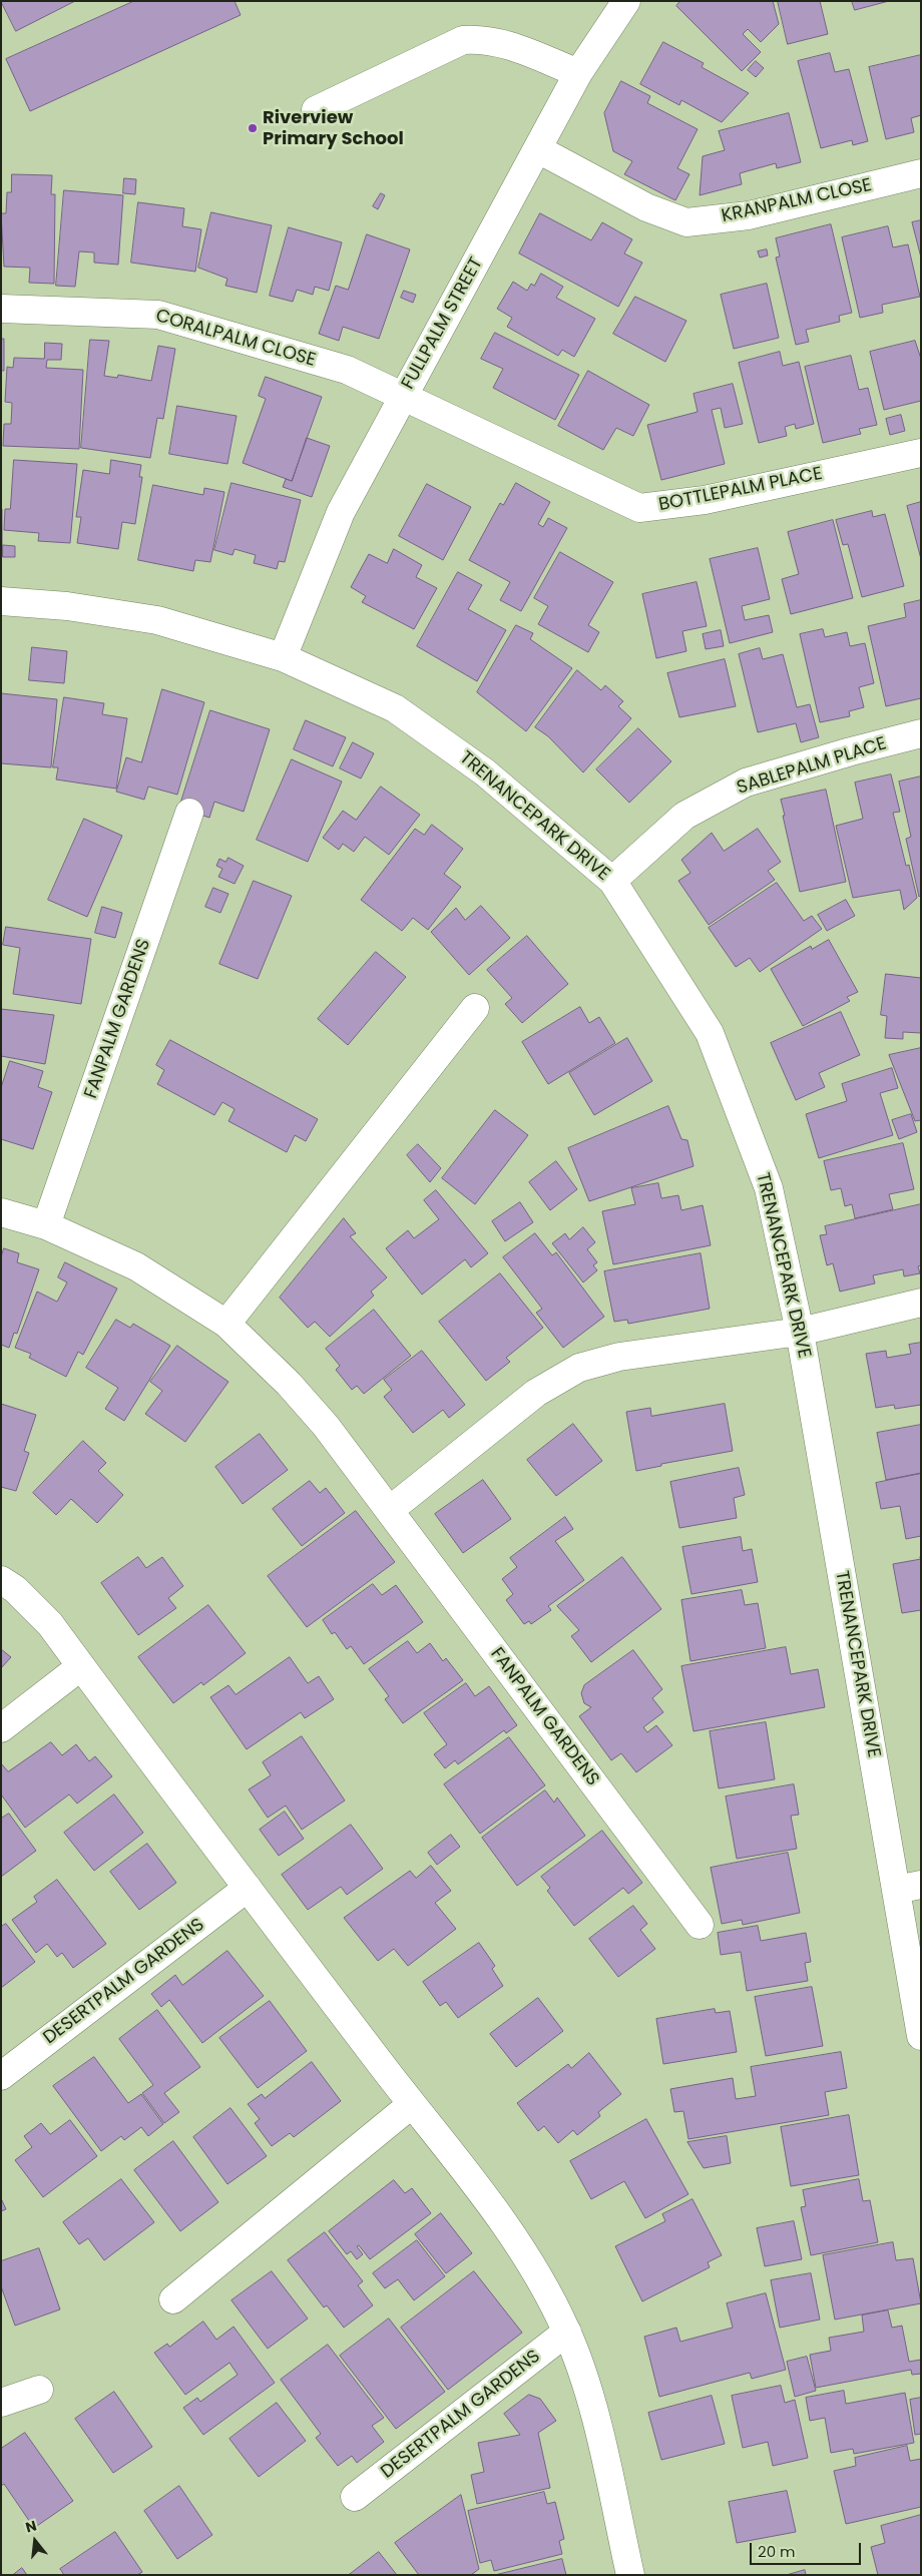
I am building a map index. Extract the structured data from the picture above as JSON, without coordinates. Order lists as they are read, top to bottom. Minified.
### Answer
{"streets":{"street":["KRANPALM CLOSE","FULLPALM STREET","CORALPALM CLOSE","BOTTLEPALM PLACE","SABLEPALM PLACE","TRENANCEPARK DRIVE","FANPALM GARDENS","DESERTPALM GARDENS"]},"crossings":[["KRANPALM CLOSE","FULLPALM STREET"],["FULLPALM STREET","CORALPALM CLOSE"],["FULLPALM STREET","BOTTLEPALM PLACE"],["FULLPALM STREET","TRENANCEPARK DRIVE"],["CORALPALM CLOSE","BOTTLEPALM PLACE"],["SABLEPALM PLACE","TRENANCEPARK DRIVE"]],"places":["Riverview Primary School"],"scale_bar":"20 m","north":"top"}
